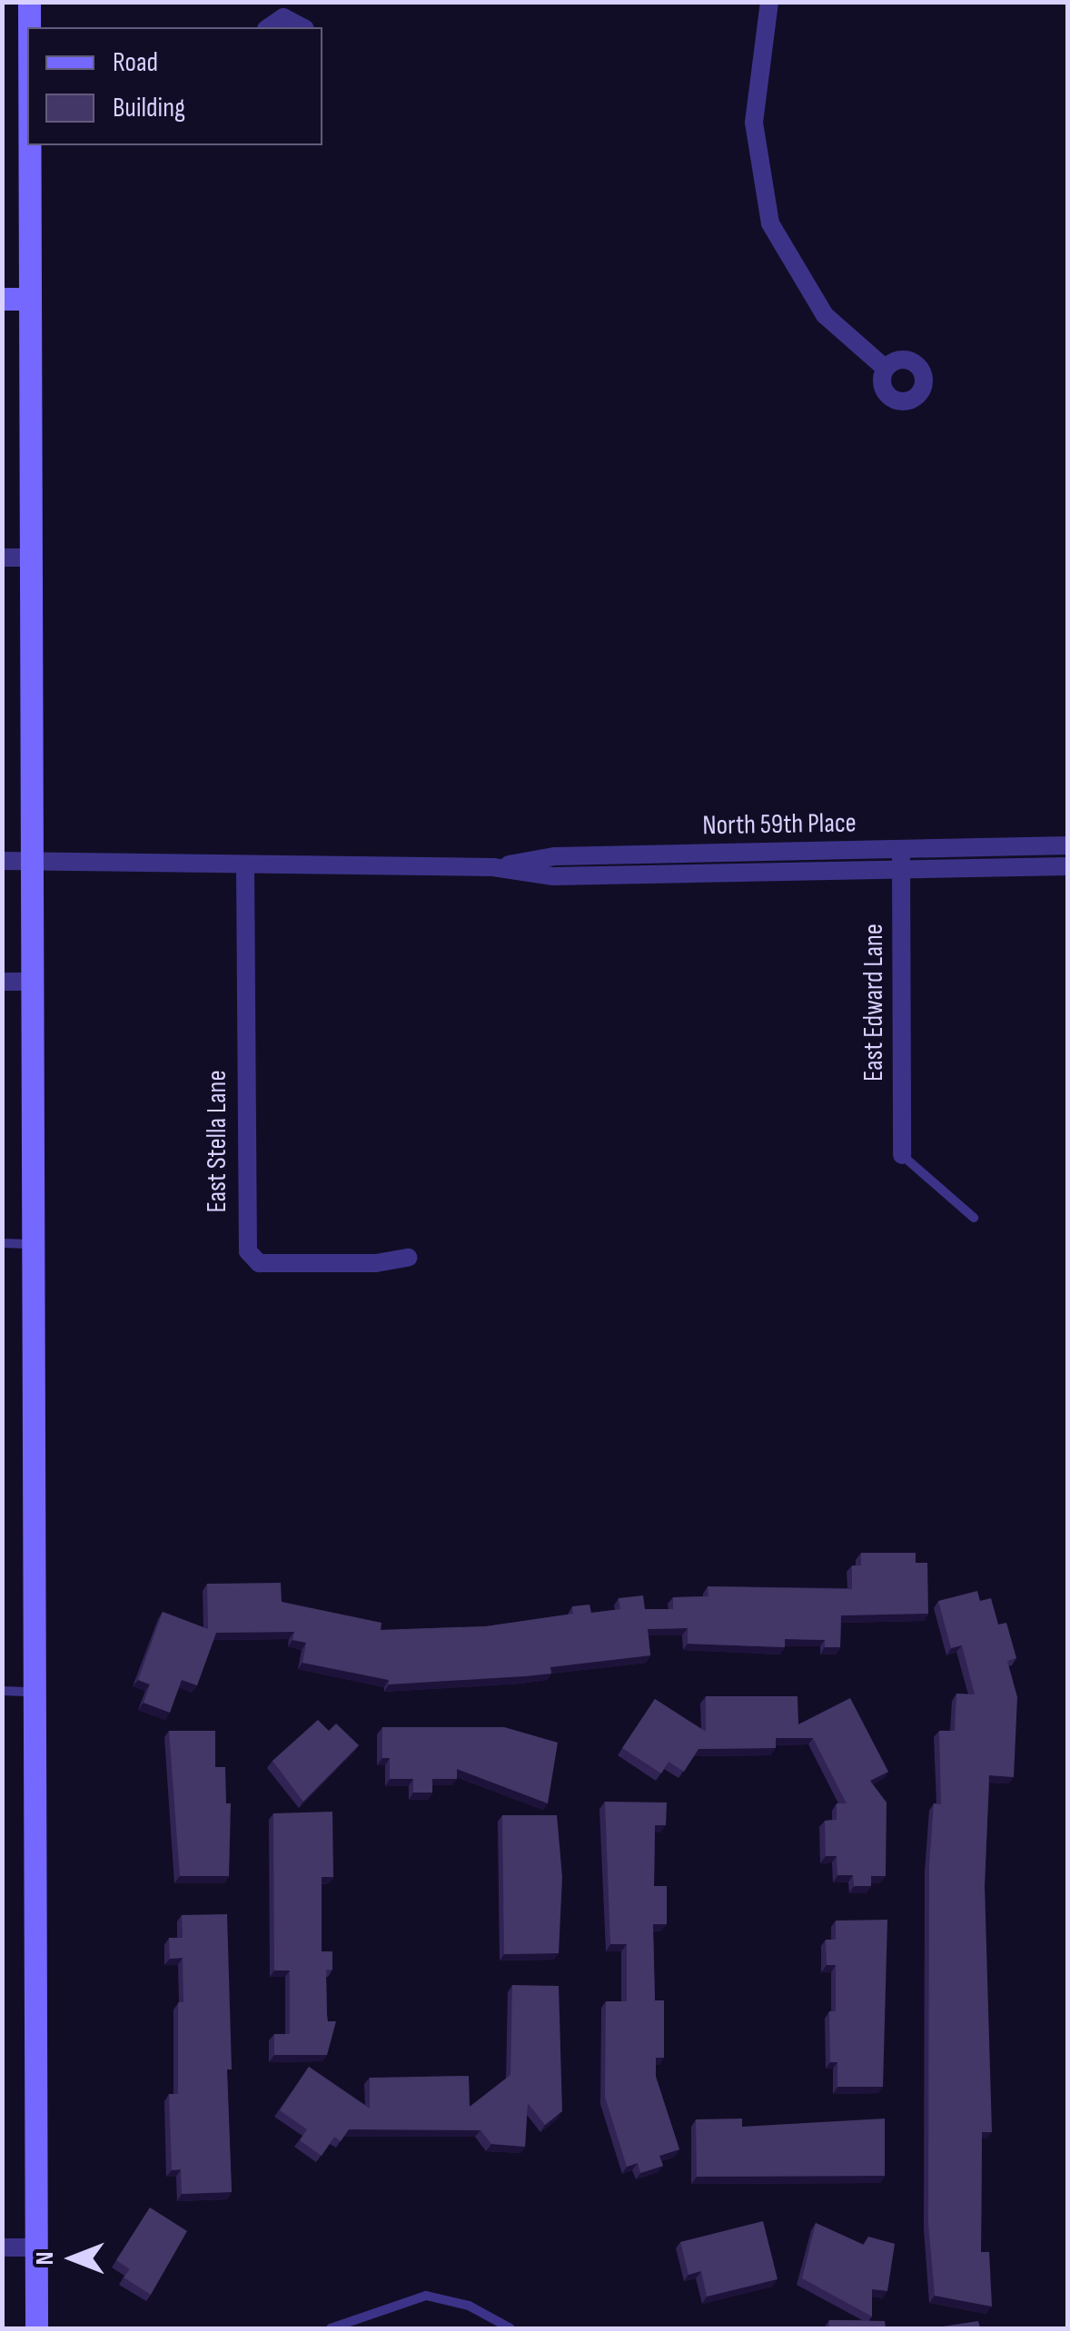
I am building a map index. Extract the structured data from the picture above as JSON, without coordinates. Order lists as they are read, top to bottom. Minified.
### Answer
{"streets":{"street":["North 59th Place","East Edward Lane","East Stella Lane"]},"crossings":[["North 59th Place","East Edward Lane"],["North 59th Place","East Stella Lane"]],"legend":["Road","Building"],"north":"left"}
